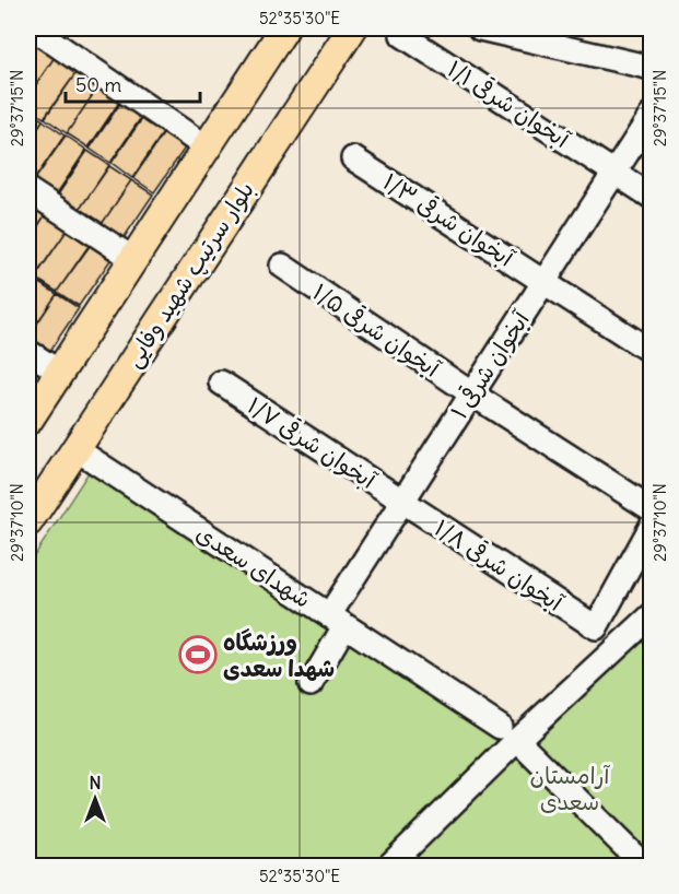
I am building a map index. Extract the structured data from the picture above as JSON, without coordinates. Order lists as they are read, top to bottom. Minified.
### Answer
{"streets":{"main road":["بلوار سرتیپ شهید وفایی"],"street":["آبخوان شرقی ۱/۱","آبخوان شرقی ۱/۳","آبخوان شرقی ۱/۵","آبخوان شرقی ۱","آبخوان شرقی ۱/۷","آبخوان شرقی ۱/۸","شهدای سعدی"]},"crossings":[["آبخوان شرقی ۱/۱","آبخوان شرقی ۱"],["آبخوان شرقی ۱/۳","آبخوان شرقی ۱"],["بلوار سرتیپ شهید وفایی","شهدای سعدی"],["آبخوان شرقی ۱/۵","آبخوان شرقی ۱"],["آبخوان شرقی ۱","آبخوان شرقی ۱/۷"],["آبخوان شرقی ۱","آبخوان شرقی ۱/۸"],["آبخوان شرقی ۱","شهدای سعدی"],["آبخوان شرقی ۱/۷","آبخوان شرقی ۱/۸"]],"parks":["آرامستان سعدی"],"places":{"sports":["ورزشگاه شهدا سعدی"]},"scale_bar":"50 m","north":"top","coordinates":["52°35'30\"E","29°37'15\"N","29°37'10\"N"]}
